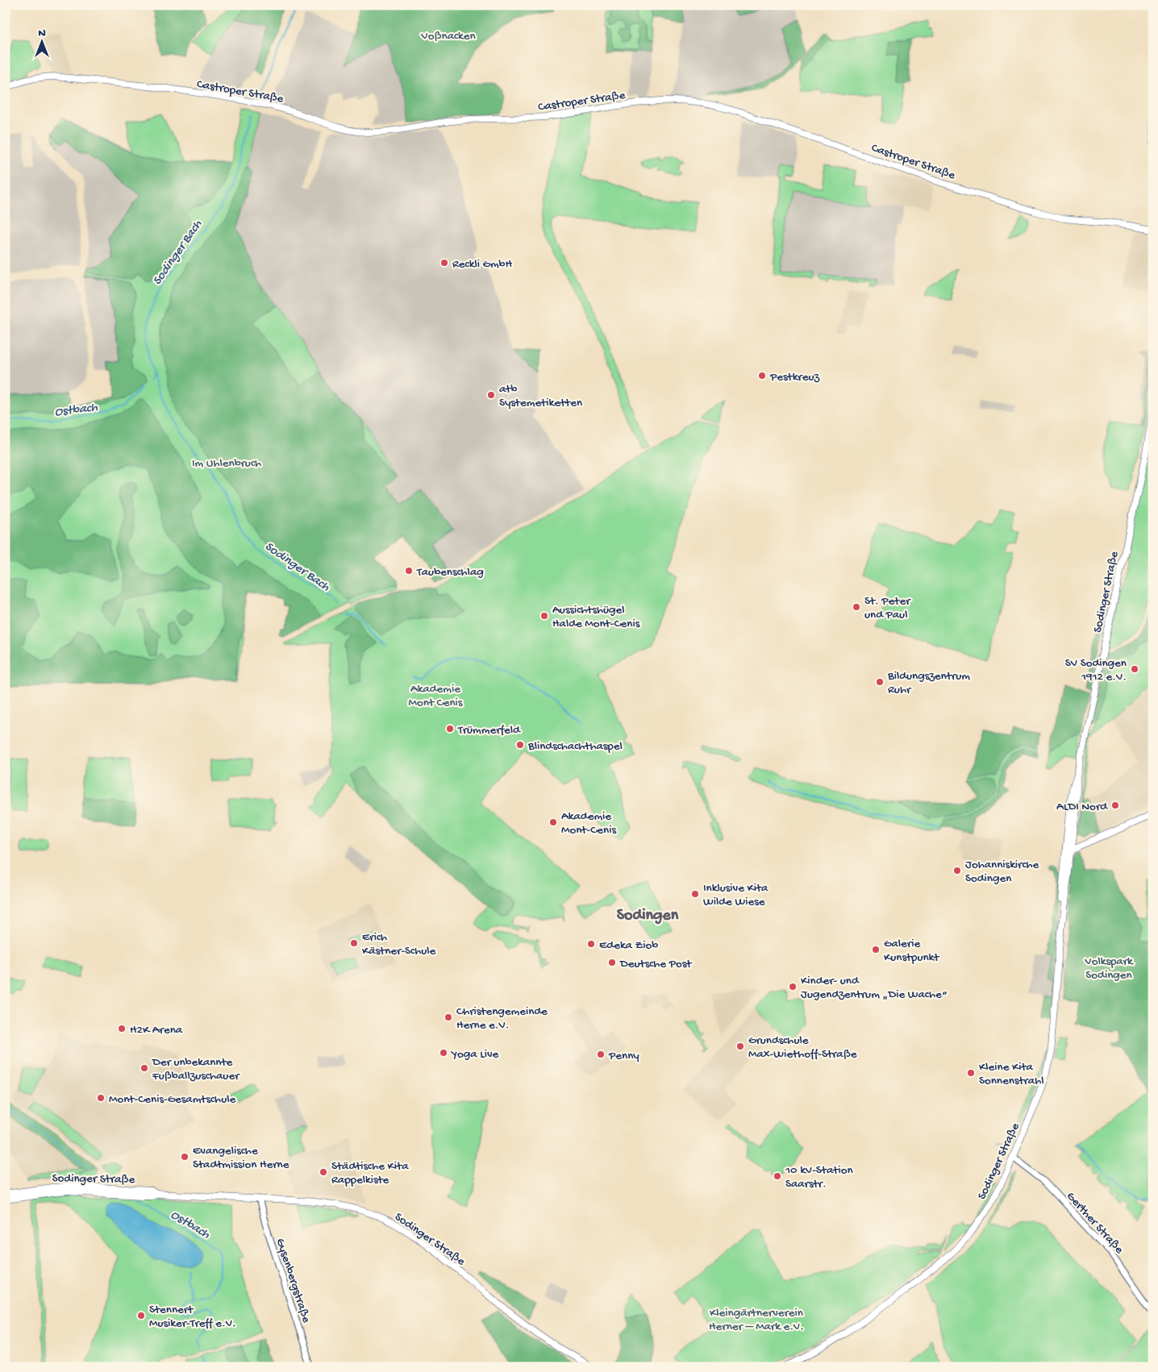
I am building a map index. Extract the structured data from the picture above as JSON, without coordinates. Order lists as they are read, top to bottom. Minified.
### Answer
{"streets":{"main road":["Castroper Straße","Sodinger Straße"],"street":["Gerther Straße","Gysenbergstraße"]},"crossings":[["Sodinger Straße","Gerther Straße"],["Sodinger Straße","Gysenbergstraße"]],"districts":["Sodingen"],"water":["Sodinger Bach","Ostbach"],"parks":["Voßnacken","Im Uhlenbruch","Akademie Mont Cenis","Volkspark Sodingen","Kleingärtnerverein Herner – Mark e.V."],"places":["Reckli GmbH","Pestkreuz","atb Systemetiketten","Taubenschlag","St. Peter und Paul","Aussichtshügel Halde Mont-Cenis","SV Sodingen 1912 e.V.","Bildungszentrum Ruhr","Trümmerfeld","Blindschachthaspel","ALDI Nord","Akademie Mont-Cenis","Johanniskirche Sodingen","Inklusive Kita Wilde Wiese","Erich Kästner-Schule","Edeka Ziob","Galerie Kunstpunkt","Deutsche Post","Kinder- und Jugendzentrum „Die Wache“","Christengemeinde Herne e.V.","H2K Arena","Grundschule Max-Wiethoff-Straße","Yoga Live","Penny","Der unbekannte Fußballzuschauer","Kleine Kita Sonnenstrahl","Mont-Cenis-Gesamtschule","Evangelische Stadtmission Herne","Städtische Kita Rappelkiste","10 kV-Station Saarstr.","Stennert Musiker-Treff e.V."],"north":"top"}
